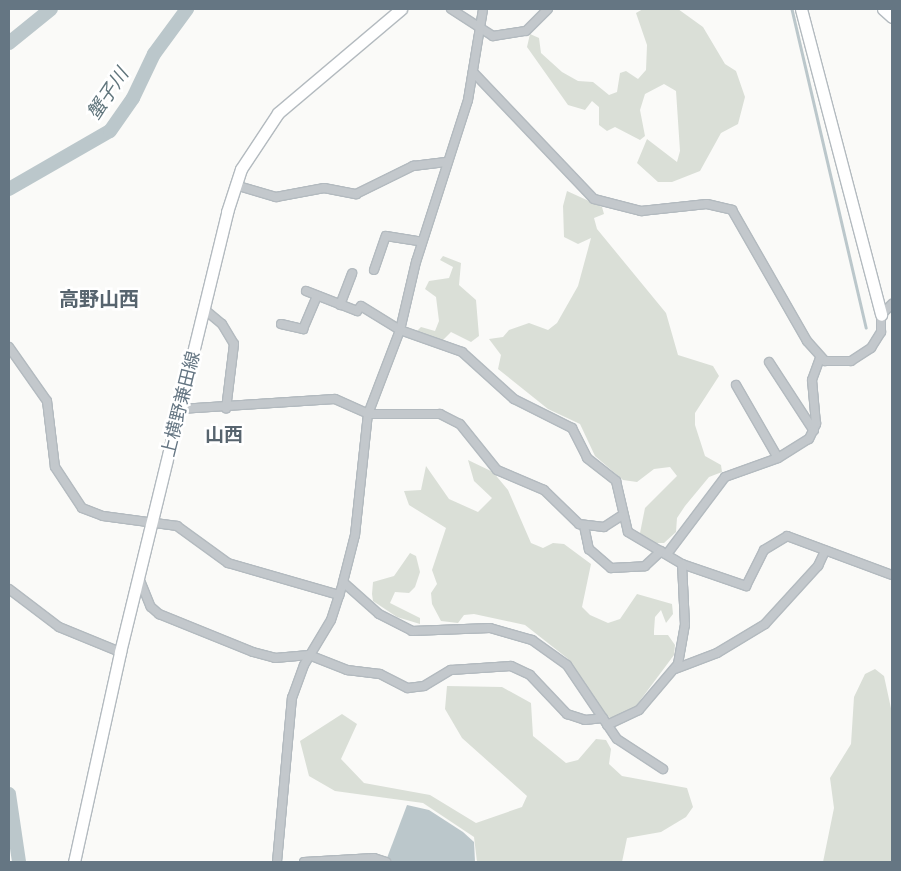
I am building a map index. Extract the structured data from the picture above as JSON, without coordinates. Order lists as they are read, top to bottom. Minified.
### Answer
{"streets":{"main road":["上横野兼田線"]},"districts":["高野山西","山西"],"water":["蟹子川"]}
